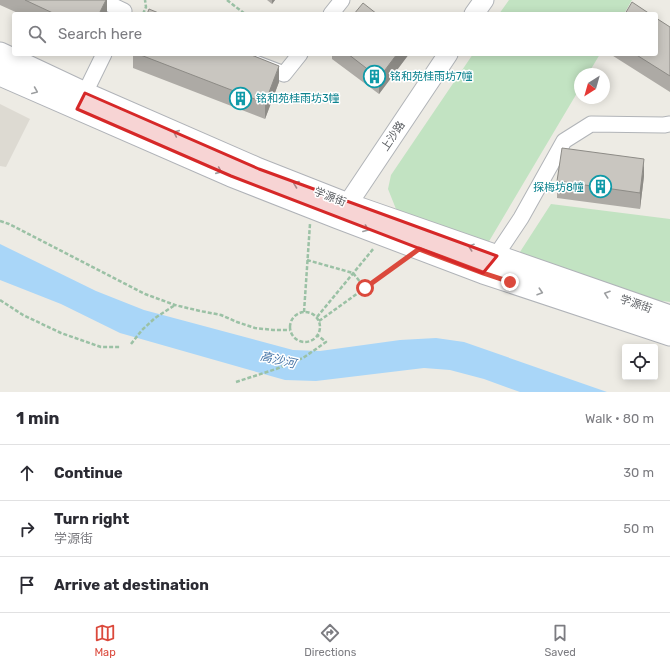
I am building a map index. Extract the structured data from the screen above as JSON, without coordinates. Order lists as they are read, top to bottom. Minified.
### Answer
{"streets":{"main road":["学源街"],"street":["上沙路"]},"crossings":[["上沙路","学源街"]],"water":["高沙河"],"places":{"building":["铭和苑桂雨坊7幢","铭和苑桂雨坊3幢","探梅坊8幢"]},"north":"bottom left","page":{"search":"Search here","heading":["1 min","Walk · 80 m"],"list":[["Continue","30 m"],["Turn right","学源街","50 m"],"Arrive at destination"],"nav":["Map","Directions","Saved"]}}
